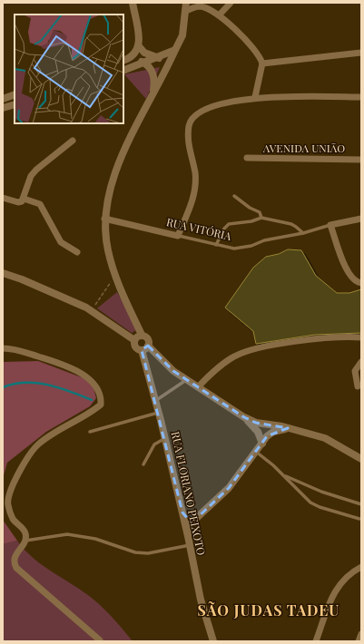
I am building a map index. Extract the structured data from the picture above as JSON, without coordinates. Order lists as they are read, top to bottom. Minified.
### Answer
{"streets":{"street":["AVENIDA UNIÃO","RUA VITÓRIA","RUA FLORIANO PEIXOTO"]},"districts":["SÃO JUDAS TADEU"]}
